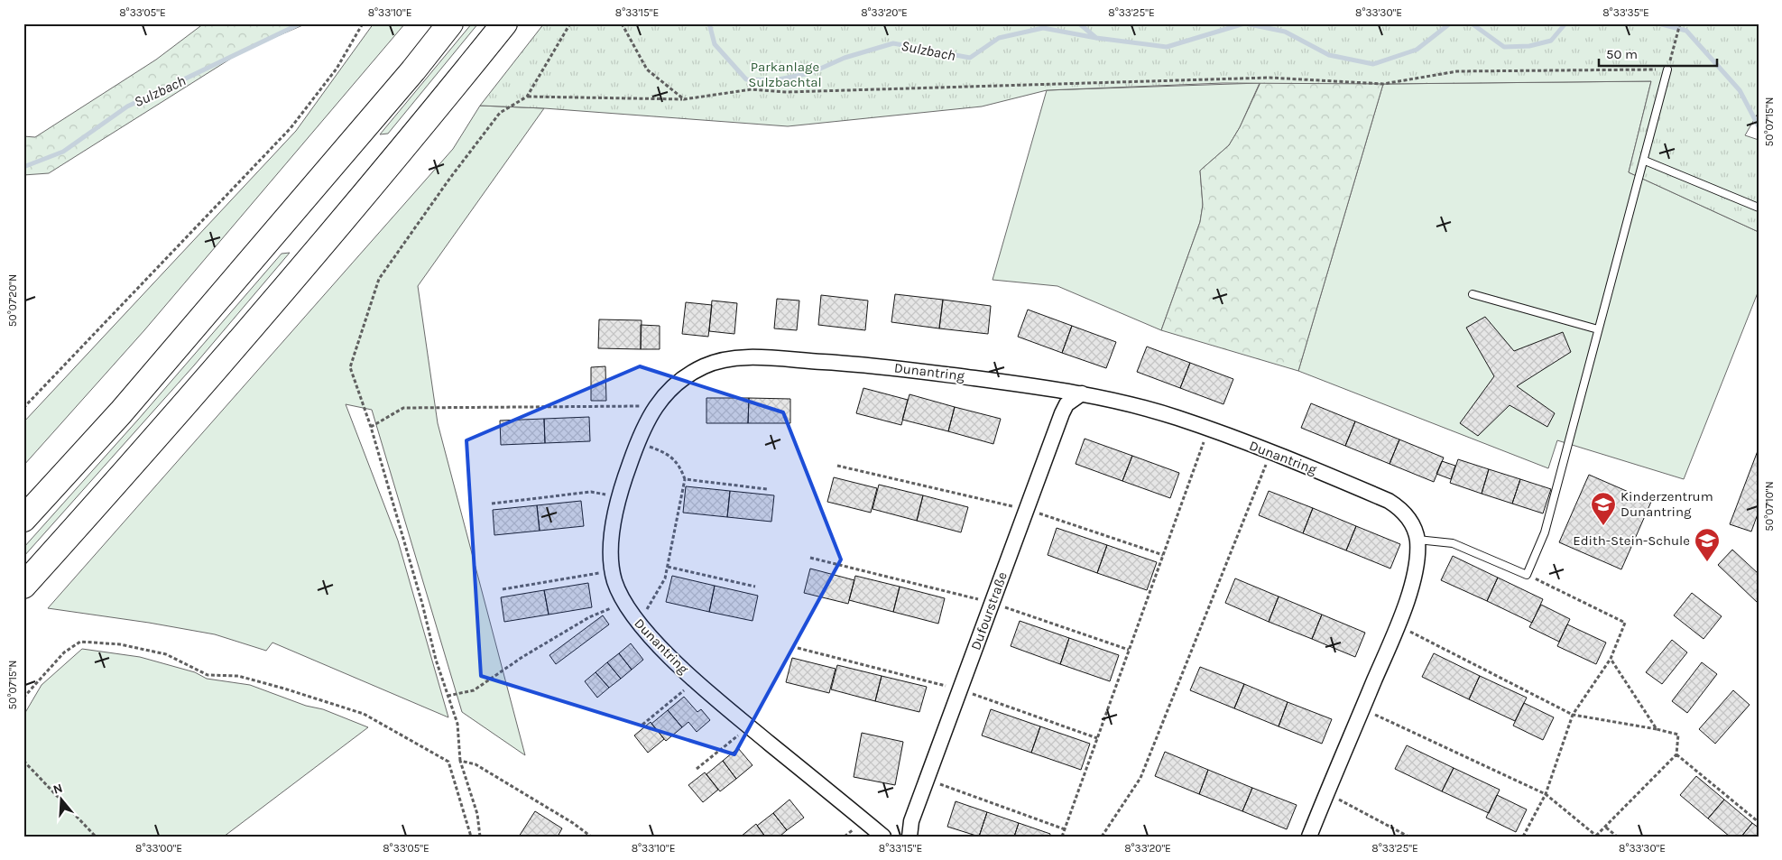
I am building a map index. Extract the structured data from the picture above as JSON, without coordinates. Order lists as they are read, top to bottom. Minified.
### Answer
{"streets":{"street":["Dunantring","Dufourstraße"]},"crossings":[["Dunantring","Dufourstraße"]],"water":["Sulzbach"],"parks":["Parkanlage Sulzbachtal"],"places":{"school or university":["Kinderzentrum Dunantring","Edith-Stein-Schule"]},"scale_bar":"50 m","north":"top","coordinates":["8°33'05\"E","8°33'10\"E","8°33'15\"E","8°33'20\"E","8°33'25\"E","8°33'30\"E","8°33'35\"E","50°07'15\"N","50°07'20\"N","50°07'10\"N","8°33'00\"E"]}
